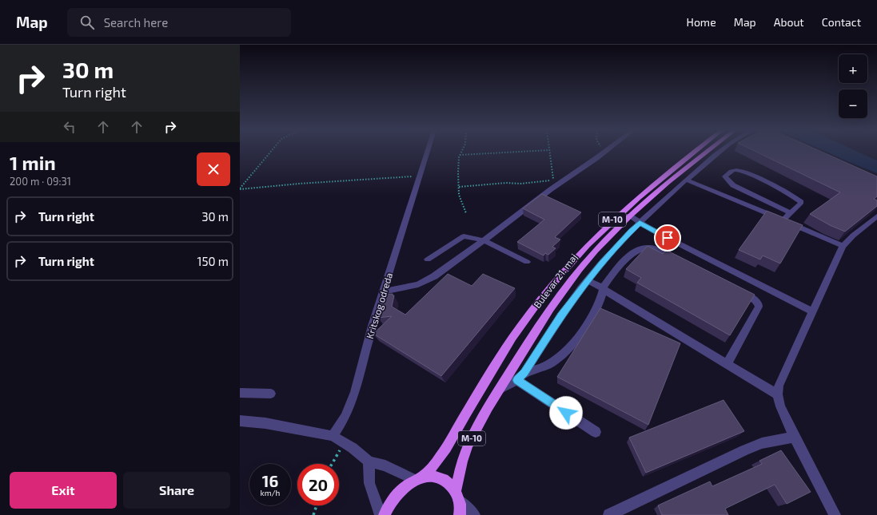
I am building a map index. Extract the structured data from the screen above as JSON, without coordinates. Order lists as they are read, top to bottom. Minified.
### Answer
{"streets":{"main road":["M-10","Bulevar 21. maj"],"street":["Kritskog odreda"]},"crossings":[["M-10","Bulevar 21. maj"]],"page":{"header":"Map","search":"Search here","nav":["Home","Map","About","Contact"],"turn":["30 m","Turn right"],"map_buttons":["+","−"],"heading":["1 min","200 m · 09:31"],"list":[{"name":"Turn right","value":"30 m"},{"name":"Turn right","value":"150 m"}],"speed":"16 km/h","limit":"20","buttons":["Exit","Share"]}}
